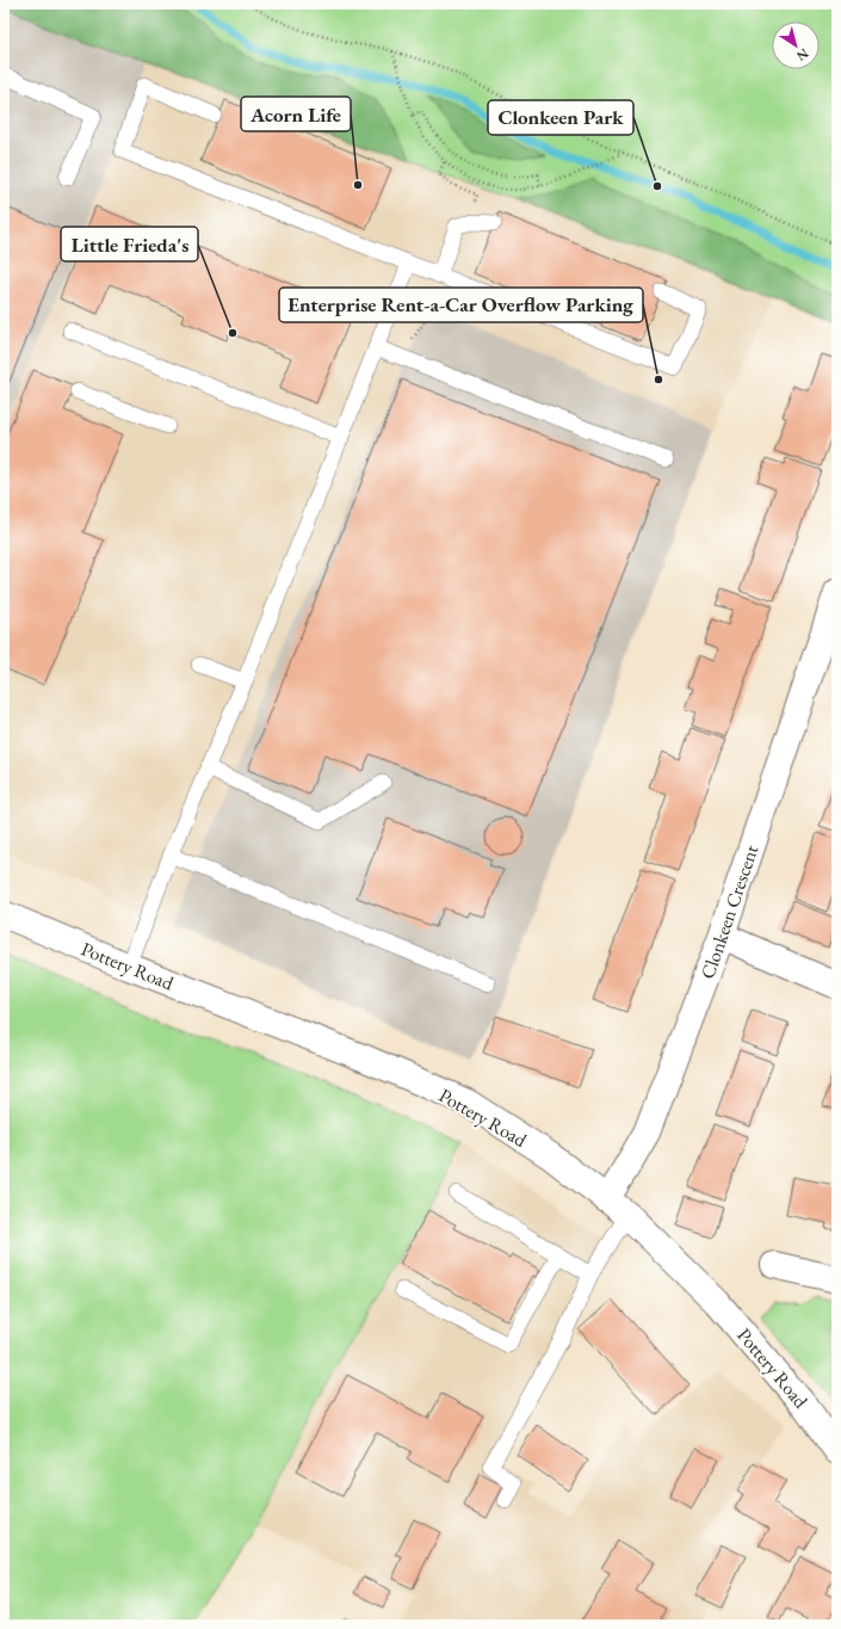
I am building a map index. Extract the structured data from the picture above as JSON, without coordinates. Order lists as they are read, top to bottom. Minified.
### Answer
{"streets":{"street":["Clonkeen Crescent","Pottery Road"]},"crossings":[["Clonkeen Crescent","Pottery Road"]],"places":["Acorn Life","Clonkeen Park","Little Frieda's","Enterprise Rent-a-Car Overflow Parking"],"north":"bottom right"}
